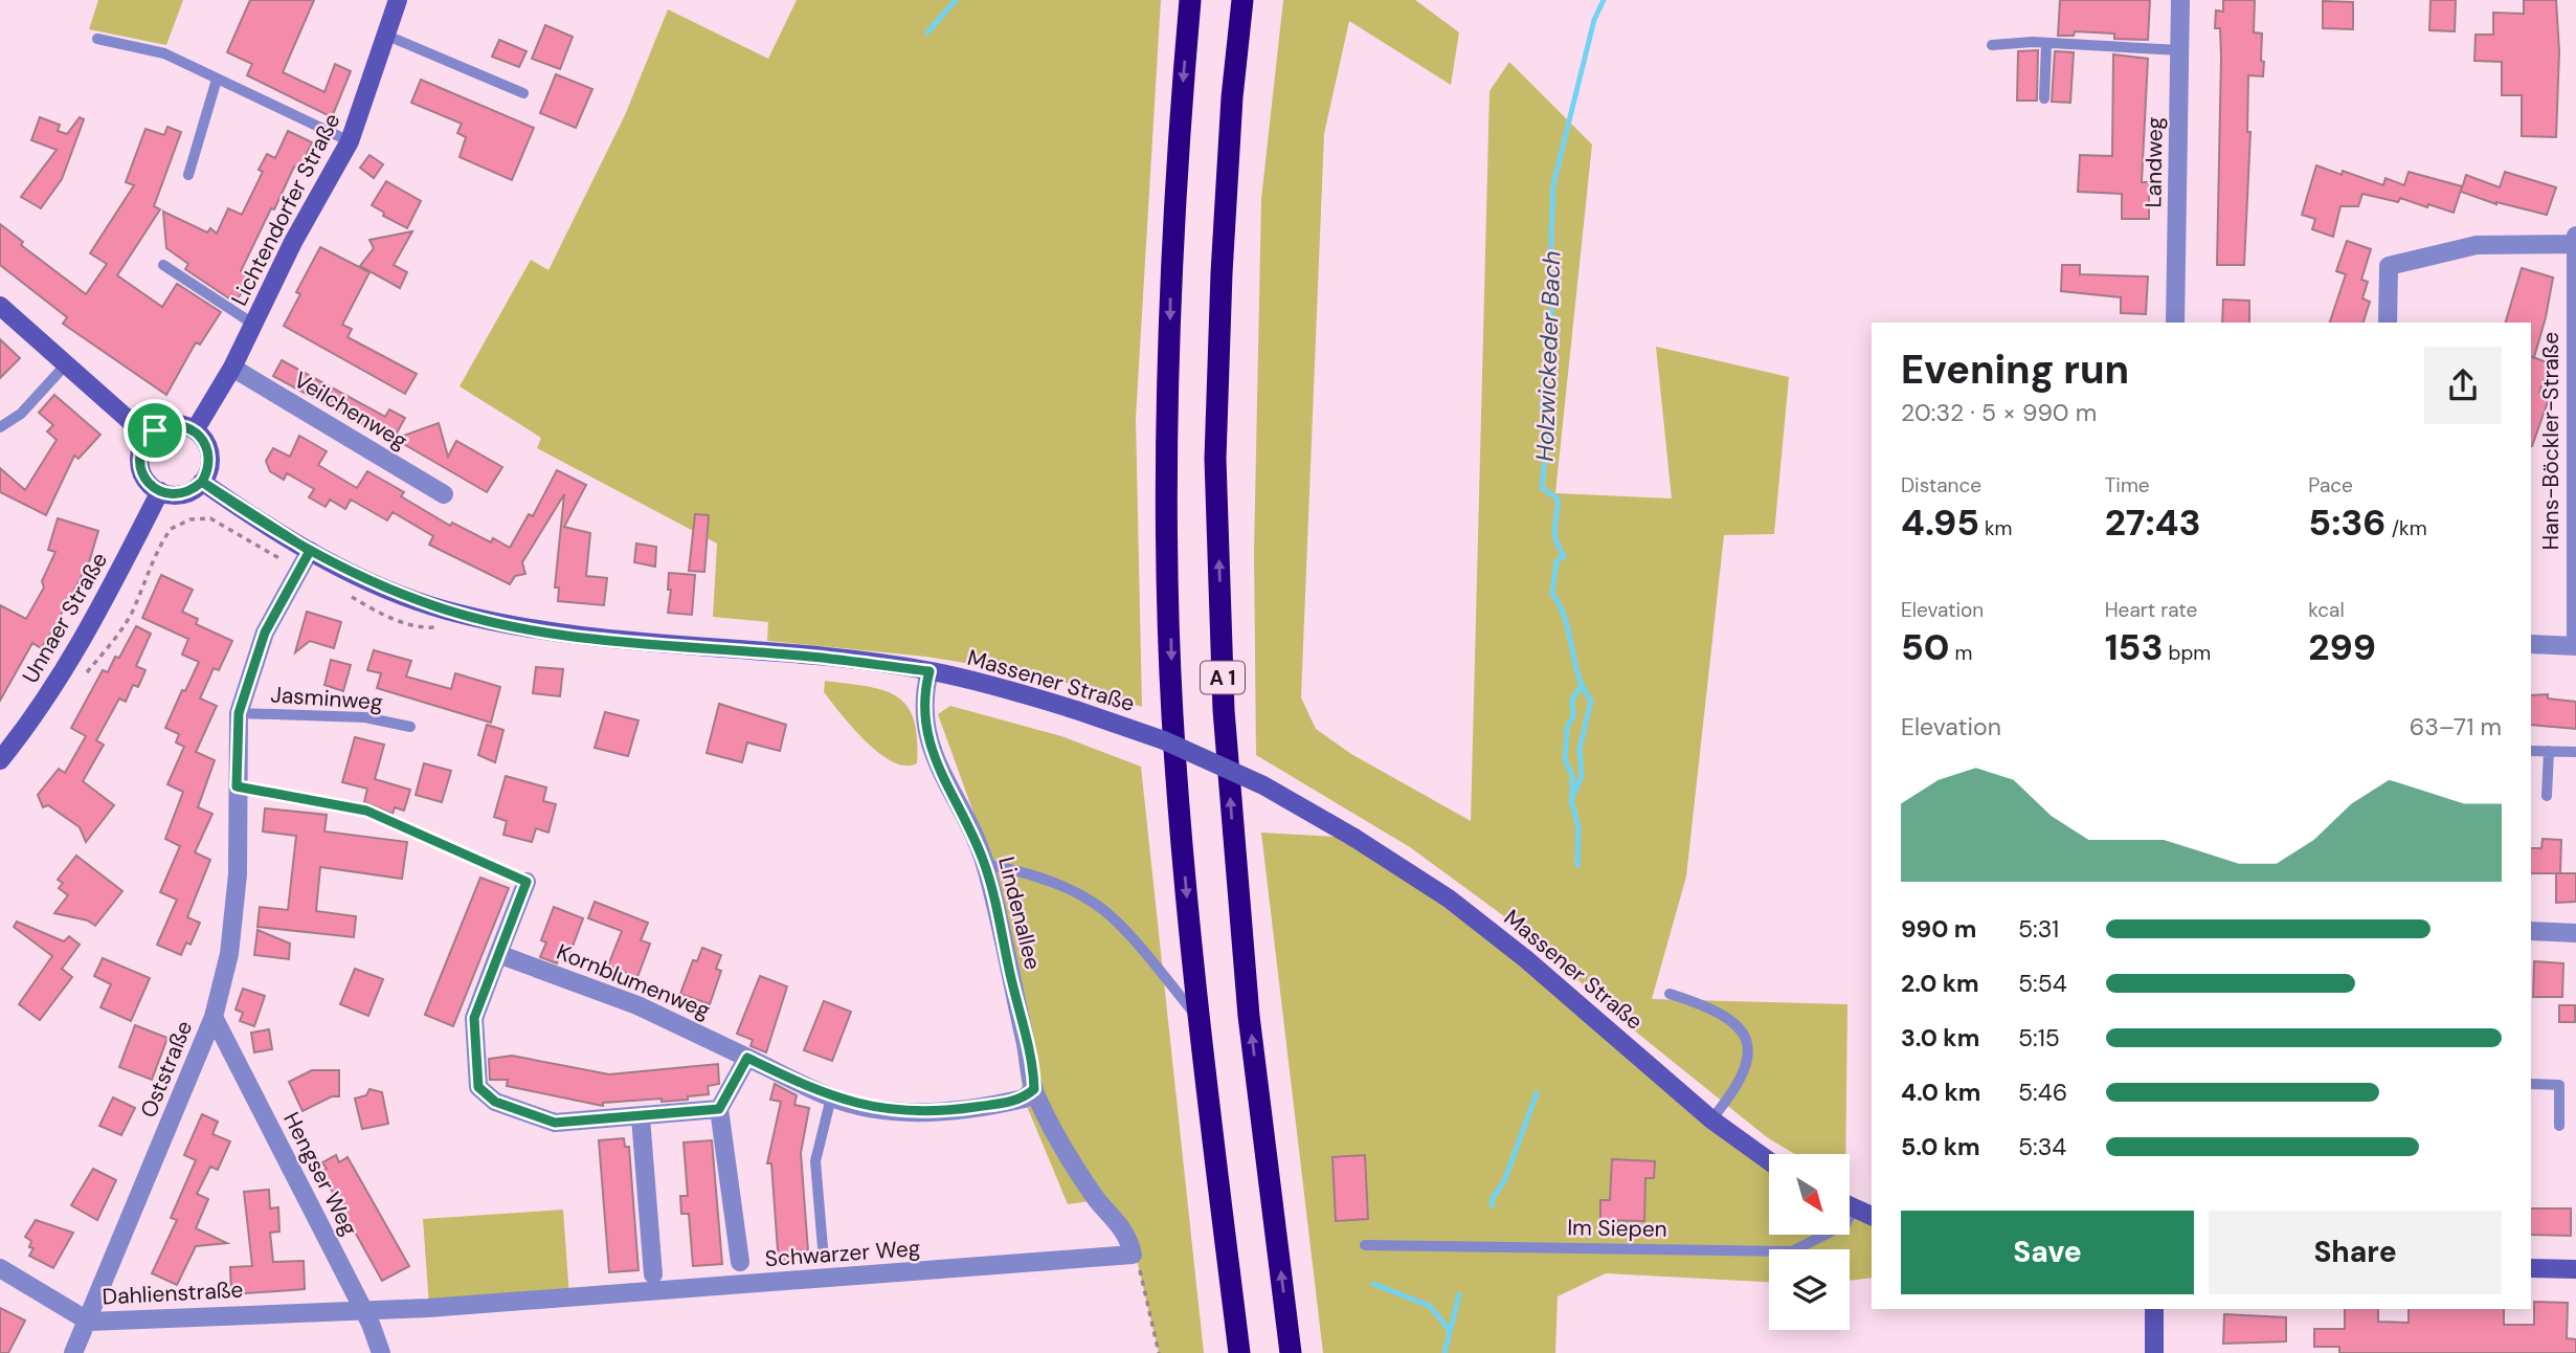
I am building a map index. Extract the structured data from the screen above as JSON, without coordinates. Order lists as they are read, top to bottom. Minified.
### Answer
{"streets":{"highway":["A 1"],"main road":["Lichtendorfer Straße","Unnaer Straße","Massener Straße"],"street":["Landweg","Veilchenweg","Hans-Böckler-Straße","Lindenallee","Kornblumenweg","Oststraße","Hengser Weg","Schwarzer Weg","Dahlienstraße"],"lane":["Jasminweg","Im Siepen"]},"crossings":[["Lichtendorfer Straße","Veilchenweg"],["Lichtendorfer Straße","Unnaer Straße"],["Lichtendorfer Straße","Massener Straße"],["Unnaer Straße","Massener Straße"],["Massener Straße","Lindenallee"],["Massener Straße","Oststraße"],["Jasminweg","Oststraße"],["Lindenallee","Kornblumenweg"],["Oststraße","Hengser Weg"],["Oststraße","Dahlienstraße"],["Hengser Weg","Schwarzer Weg"],["Hengser Weg","Dahlienstraße"],["Schwarzer Weg","Dahlienstraße"]],"water":["Holzwickeder Bach"],"north":"bottom right","page":{"heading":["Evening run","20:32 · 5 × 990 m"],"stats":[["Distance","4.95 km"],["Time","27:43"],["Pace","5:36 /km"],["Elevation","50 m"],["Heart rate","153 bpm"],["kcal","299"]],"chart":["Elevation","63–71 m"],"list":[{"name":"990 m","note":"5:31"},{"name":"2.0 km","note":"5:54"},{"name":"3.0 km","note":"5:15"},{"name":"4.0 km","note":"5:46"},{"name":"5.0 km","note":"5:34"}],"buttons":["Save","Share"]}}
